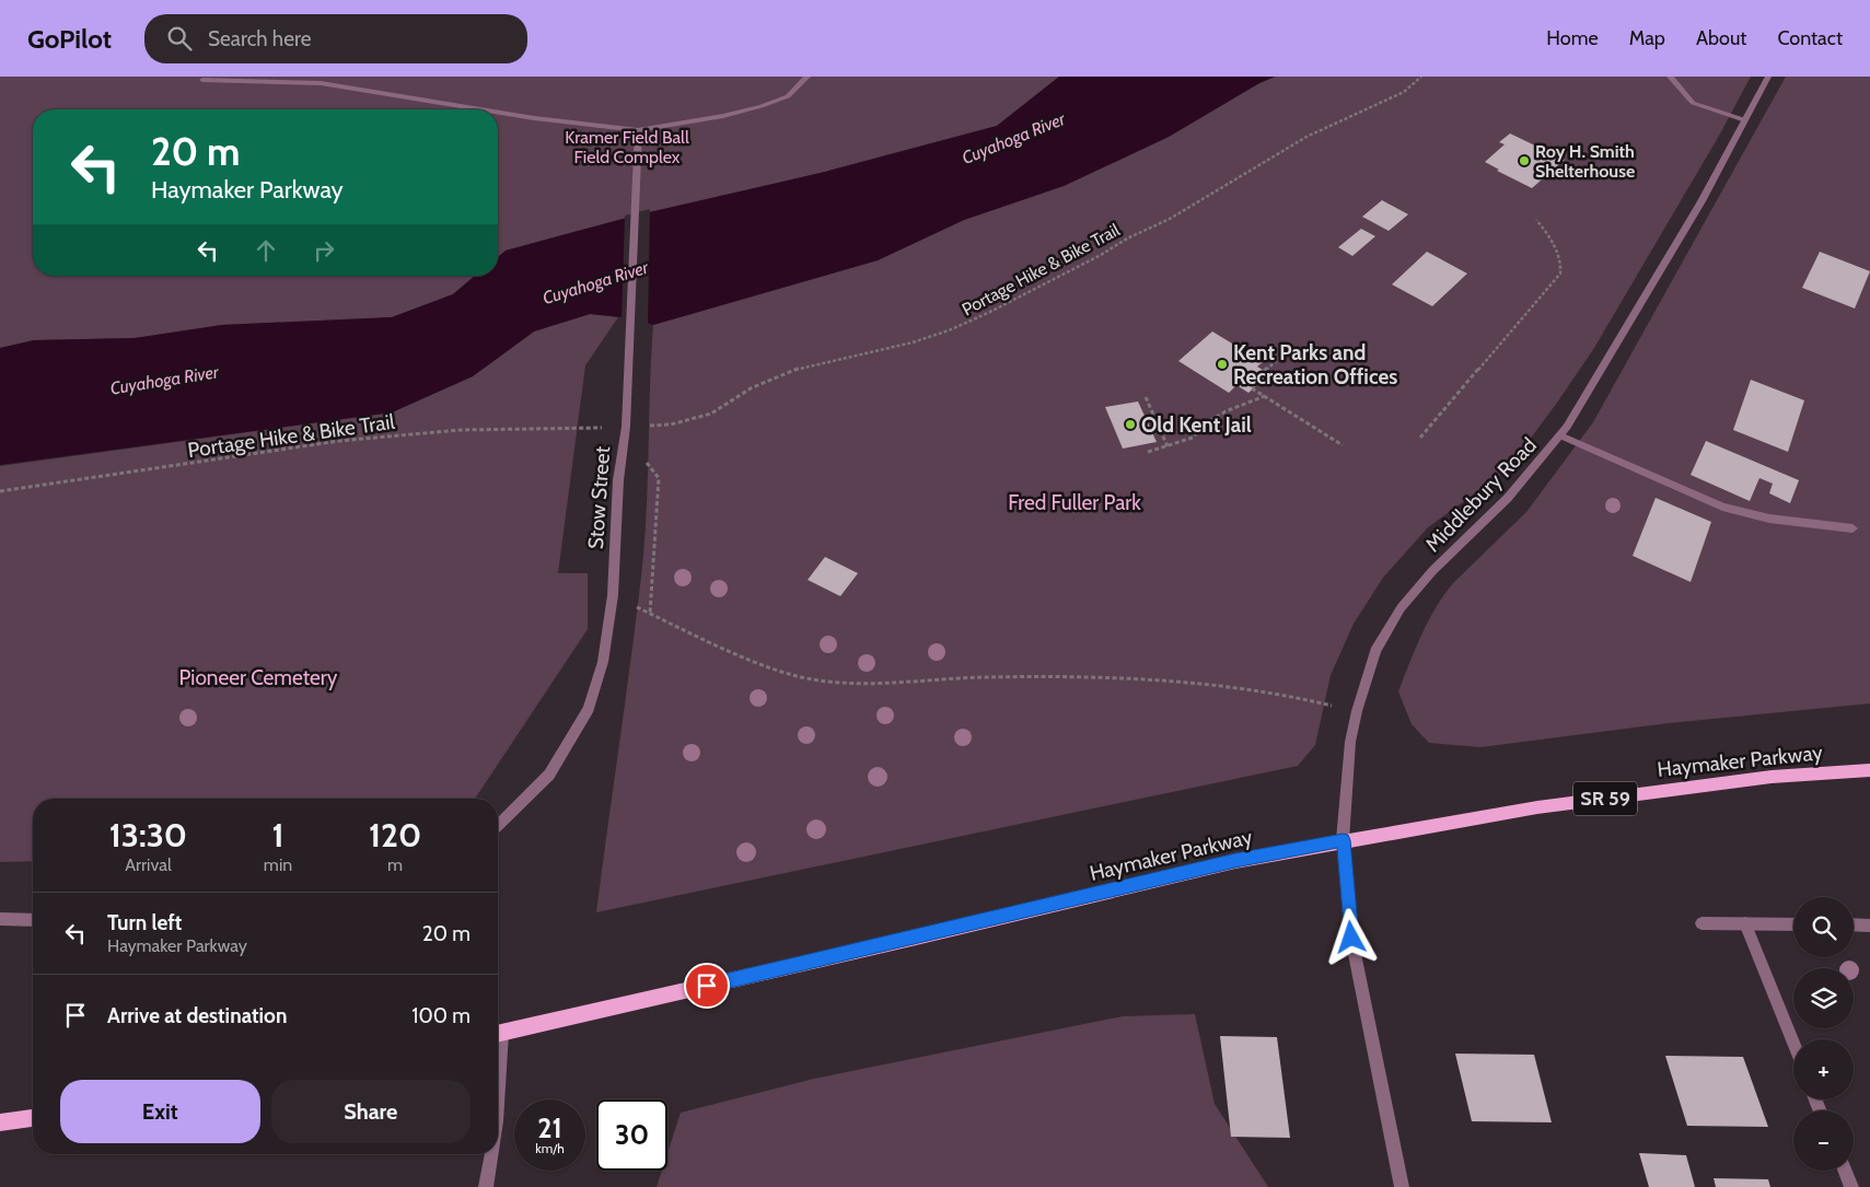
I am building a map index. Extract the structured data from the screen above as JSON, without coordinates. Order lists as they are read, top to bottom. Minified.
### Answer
{"streets":{"main road":["Haymaker Parkway","SR 59"],"street":["Middlebury Road","Stow Street"],"path":["Portage Hike & Bike Trail"]},"crossings":[["Middlebury Road","Haymaker Parkway"]],"water":["Cuyahoga River"],"parks":["Kramer Field Ball Field Complex","Fred Fuller Park","Pioneer Cemetery"],"places":["Roy H. Smith Shelterhouse","Kent Parks and Recreation Offices","Old Kent Jail"],"page":{"header":"GoPilot","search":"Search here","nav":["Home","Map","About","Contact"],"turn":["20 m","Haymaker Parkway"],"eta":["13:30","Arrival","1","min","120","m"],"list":[{"name":"Turn left","note":"Haymaker Parkway","value":"20 m"},{"name":"Arrive at destination","value":"100 m"}],"map_buttons":["+","−"],"buttons":["Exit","Share"],"speed":"21 km/h","limit":"30"}}
